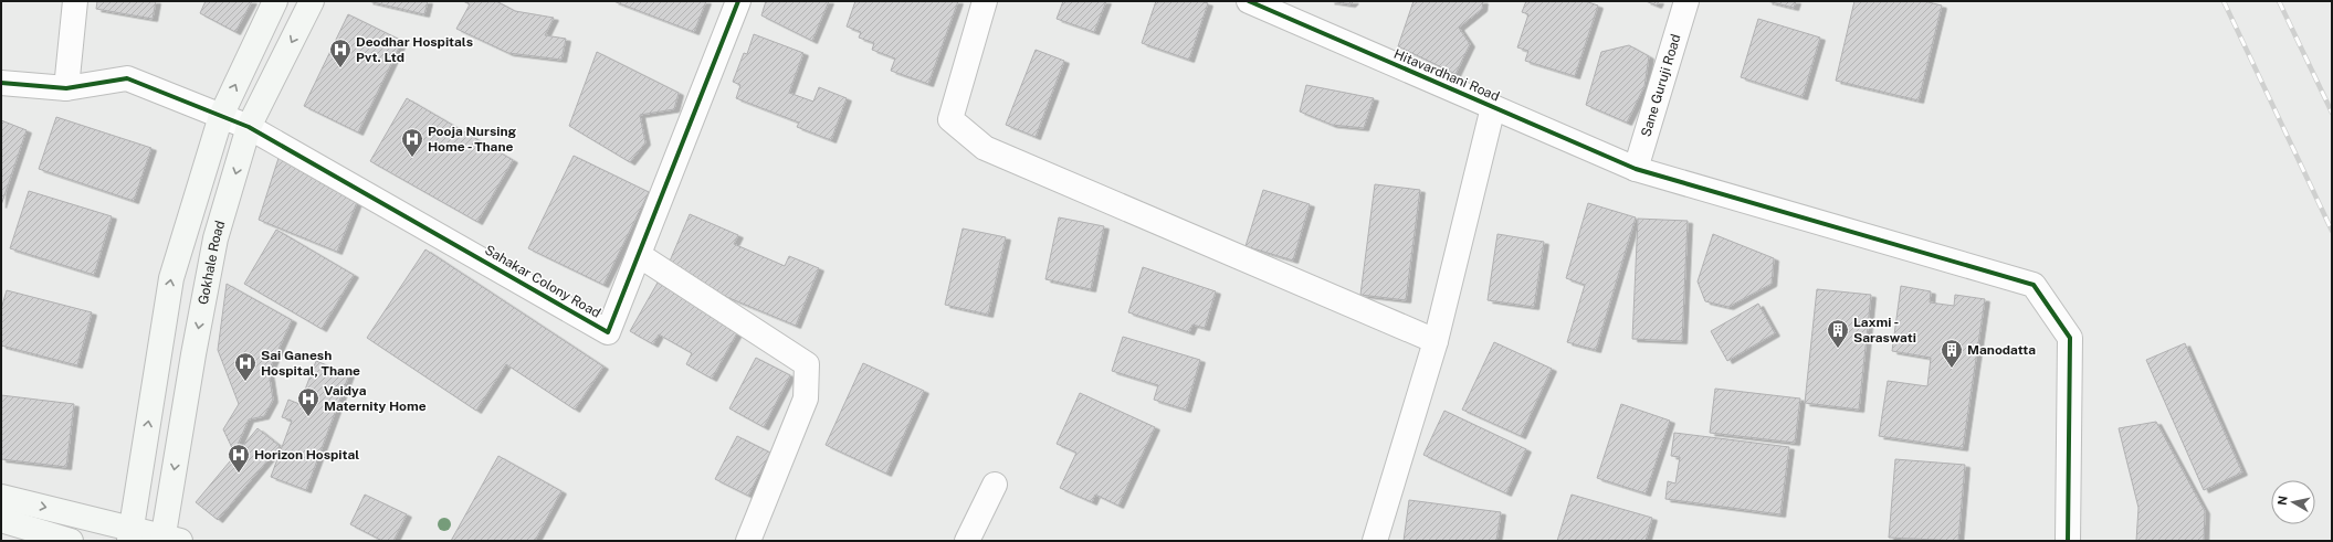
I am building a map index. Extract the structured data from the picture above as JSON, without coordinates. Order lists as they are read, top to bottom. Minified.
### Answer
{"streets":{"main road":["Gokhale Road"],"street":["Hitavardhani Road","Sane Guruji Road","Sahakar Colony Road"]},"crossings":[["Hitavardhani Road","Sane Guruji Road"],["Gokhale Road","Sahakar Colony Road"]],"places":{"hospital":["Deodhar Hospitals Pvt. Ltd","Pooja Nursing Home - Thane","Sai Ganesh Hospital, Thane","Vaidya Maternity Home","Horizon Hospital"],"building":["Laxmi - Saraswati","Manodatta"]},"north":"left"}
